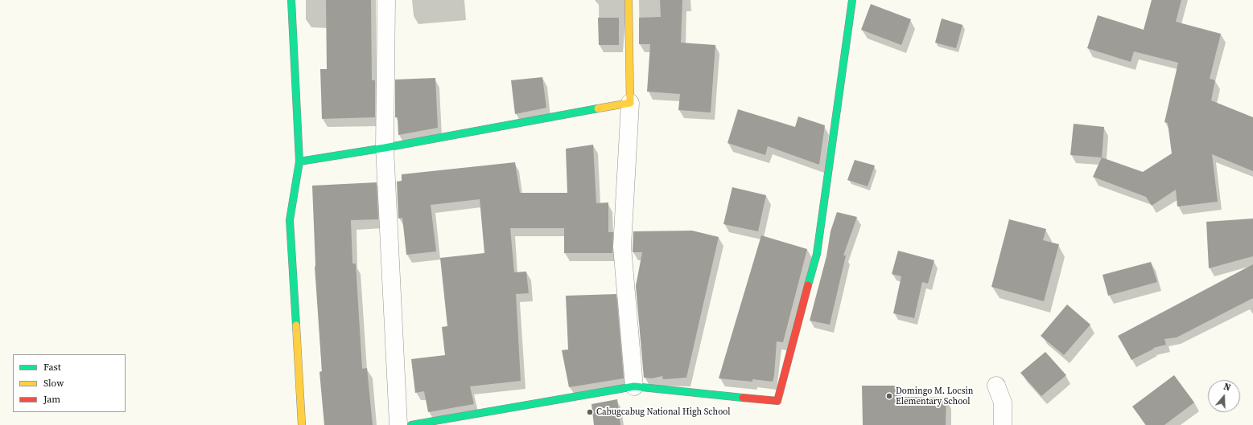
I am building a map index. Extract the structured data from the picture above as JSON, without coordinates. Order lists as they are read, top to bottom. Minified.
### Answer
{"places":["Domingo M. Locsin Elementary School","Cabugcabug National High School"],"legend":["Fast","Slow","Jam"],"north":"top"}
